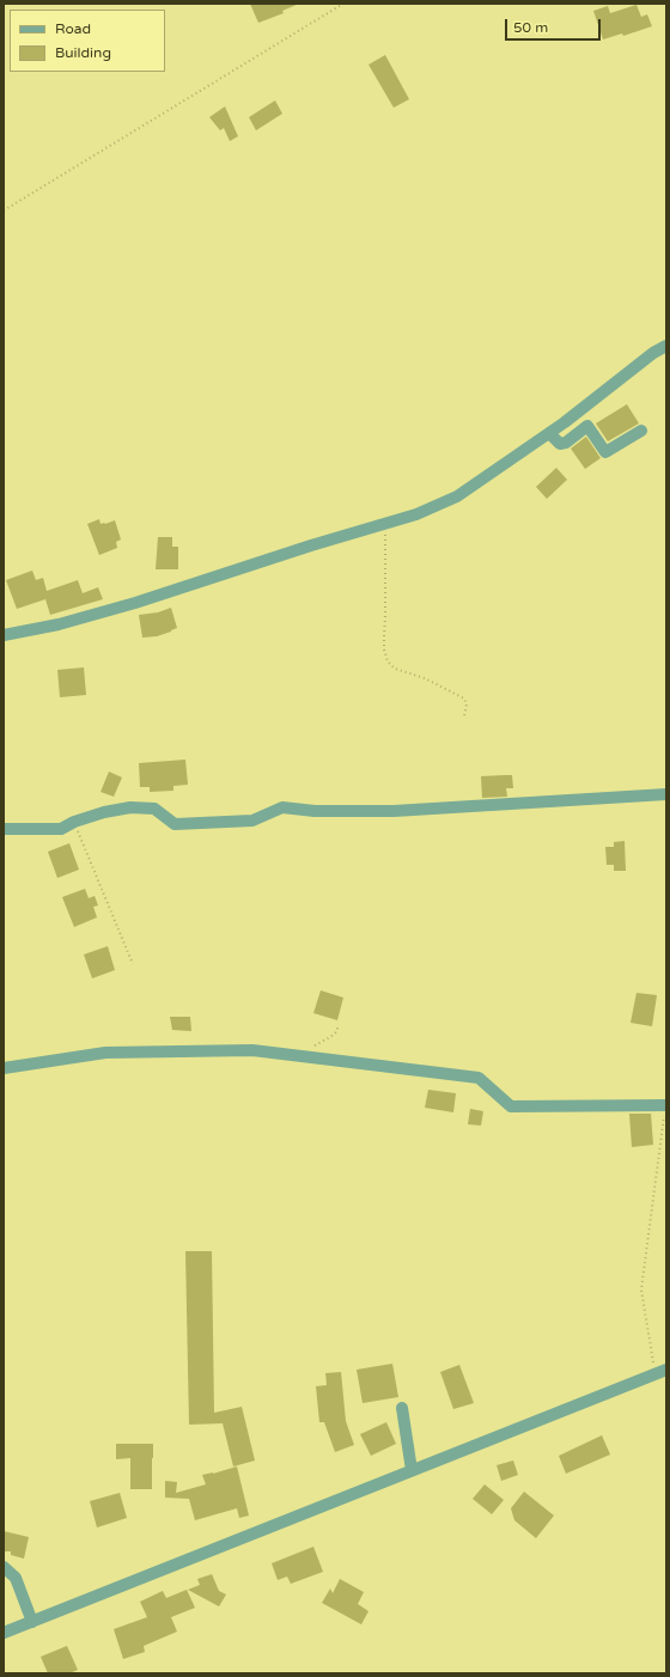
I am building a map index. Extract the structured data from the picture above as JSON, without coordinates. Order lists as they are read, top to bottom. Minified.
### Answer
{"legend":["Road","Building"],"scale_bar":"50 m"}
